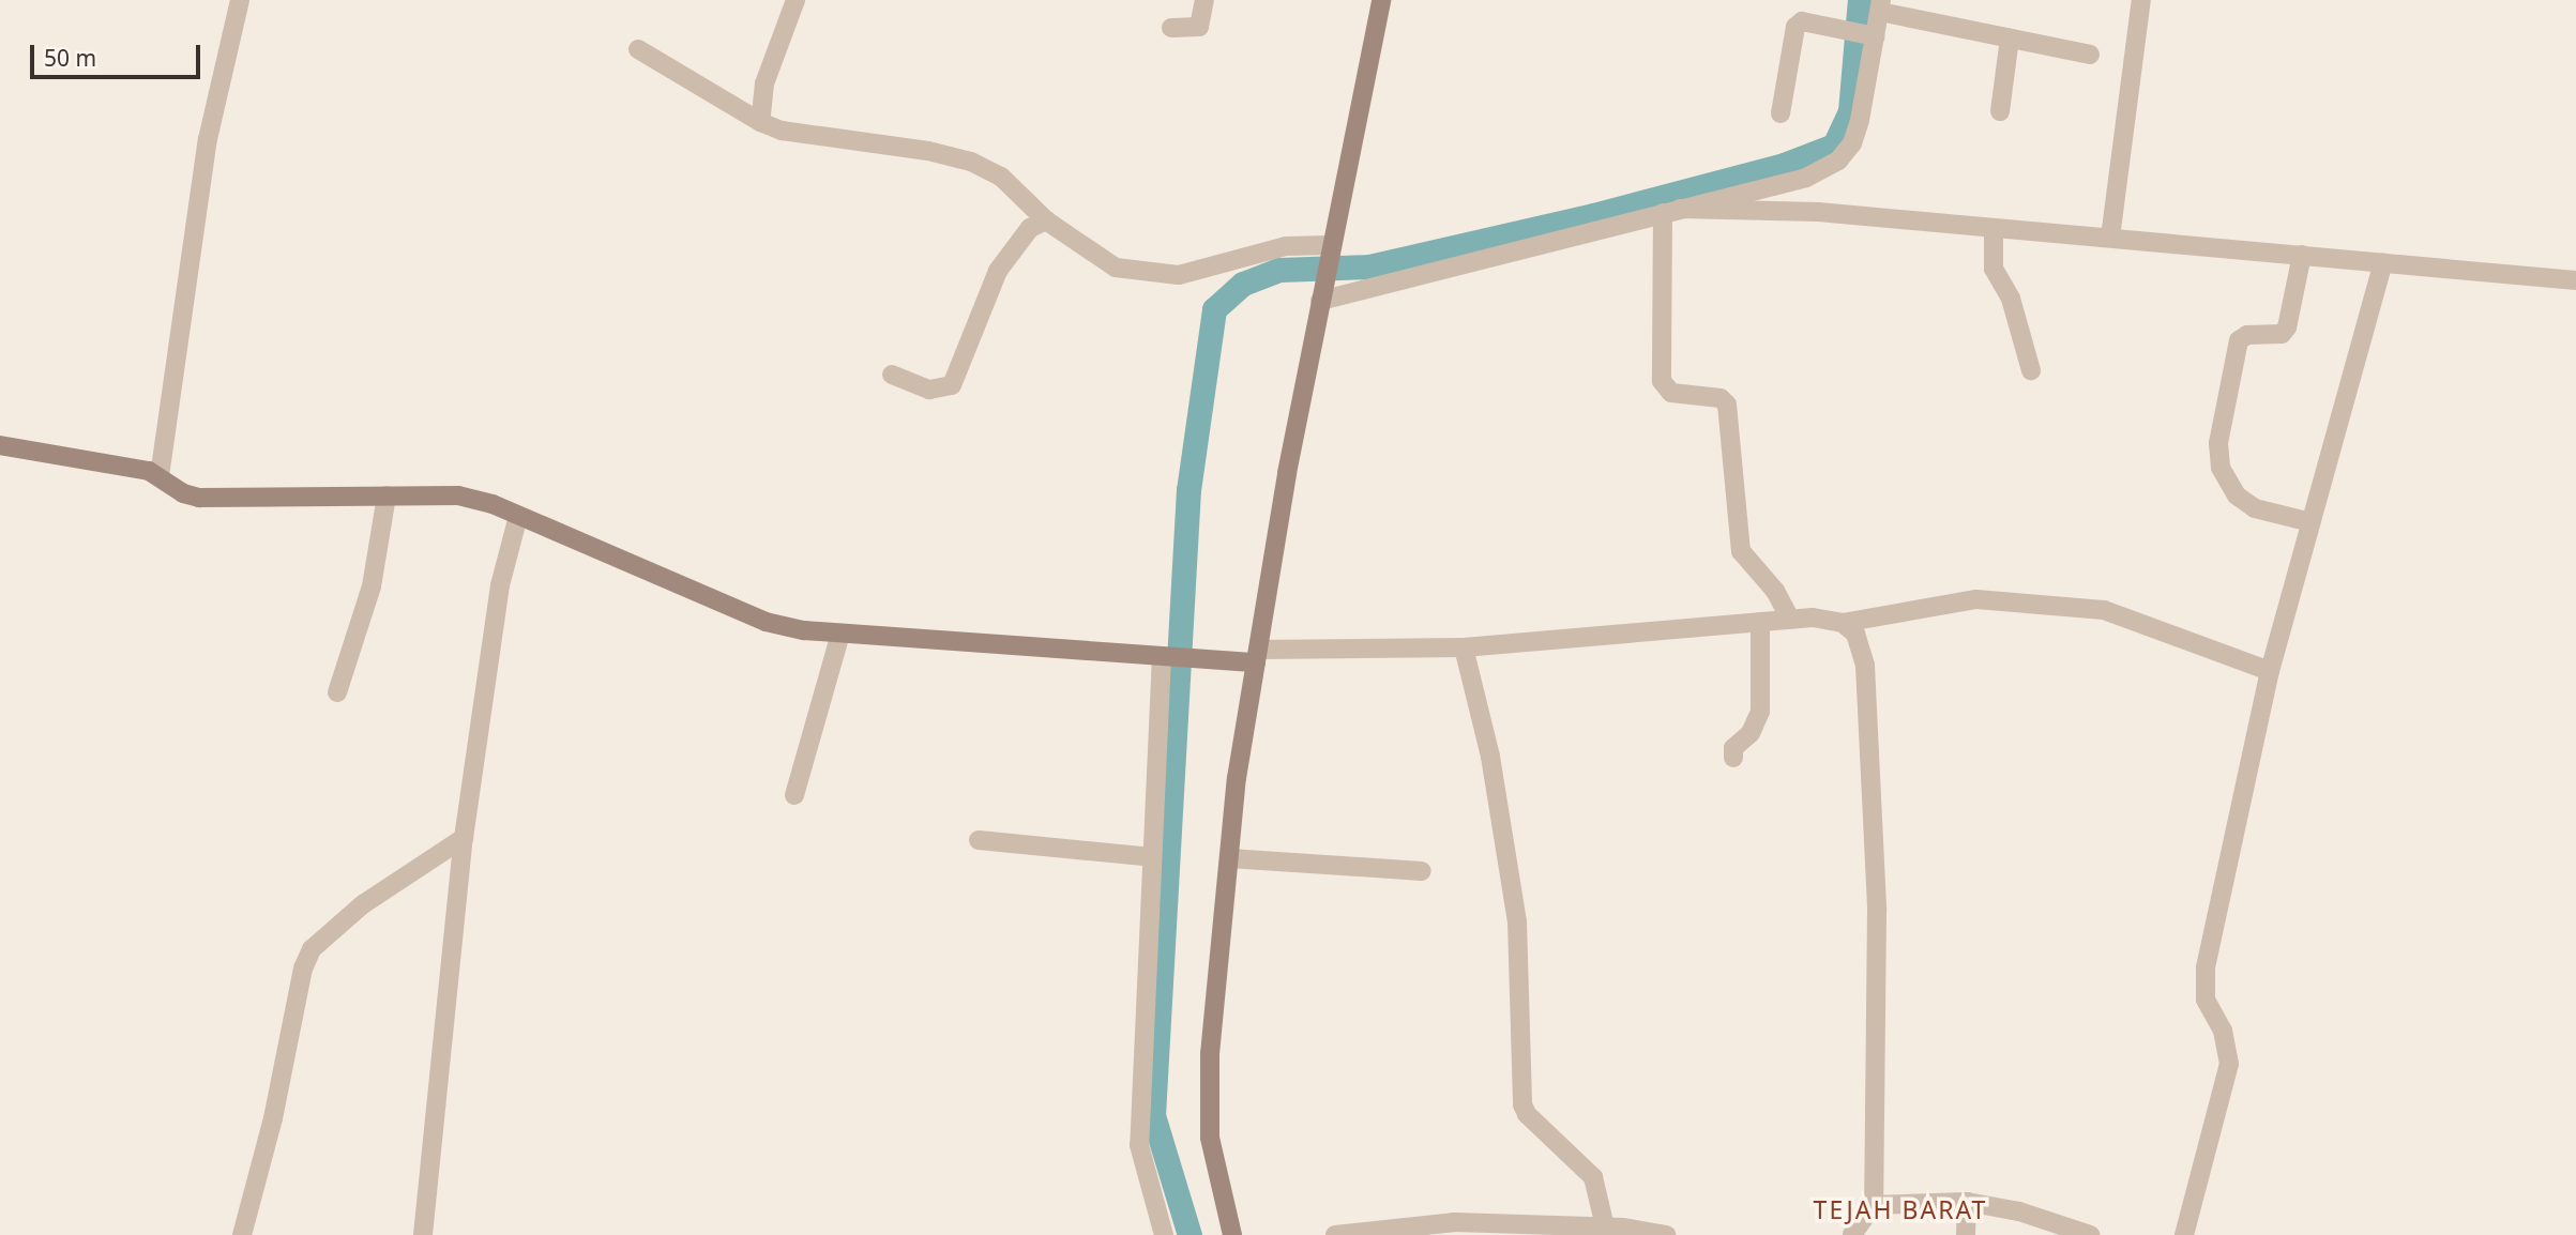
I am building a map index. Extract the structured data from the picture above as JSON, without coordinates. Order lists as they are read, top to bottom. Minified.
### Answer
{"districts":["TEJAH BARAT"],"scale_bar":"50 m"}
